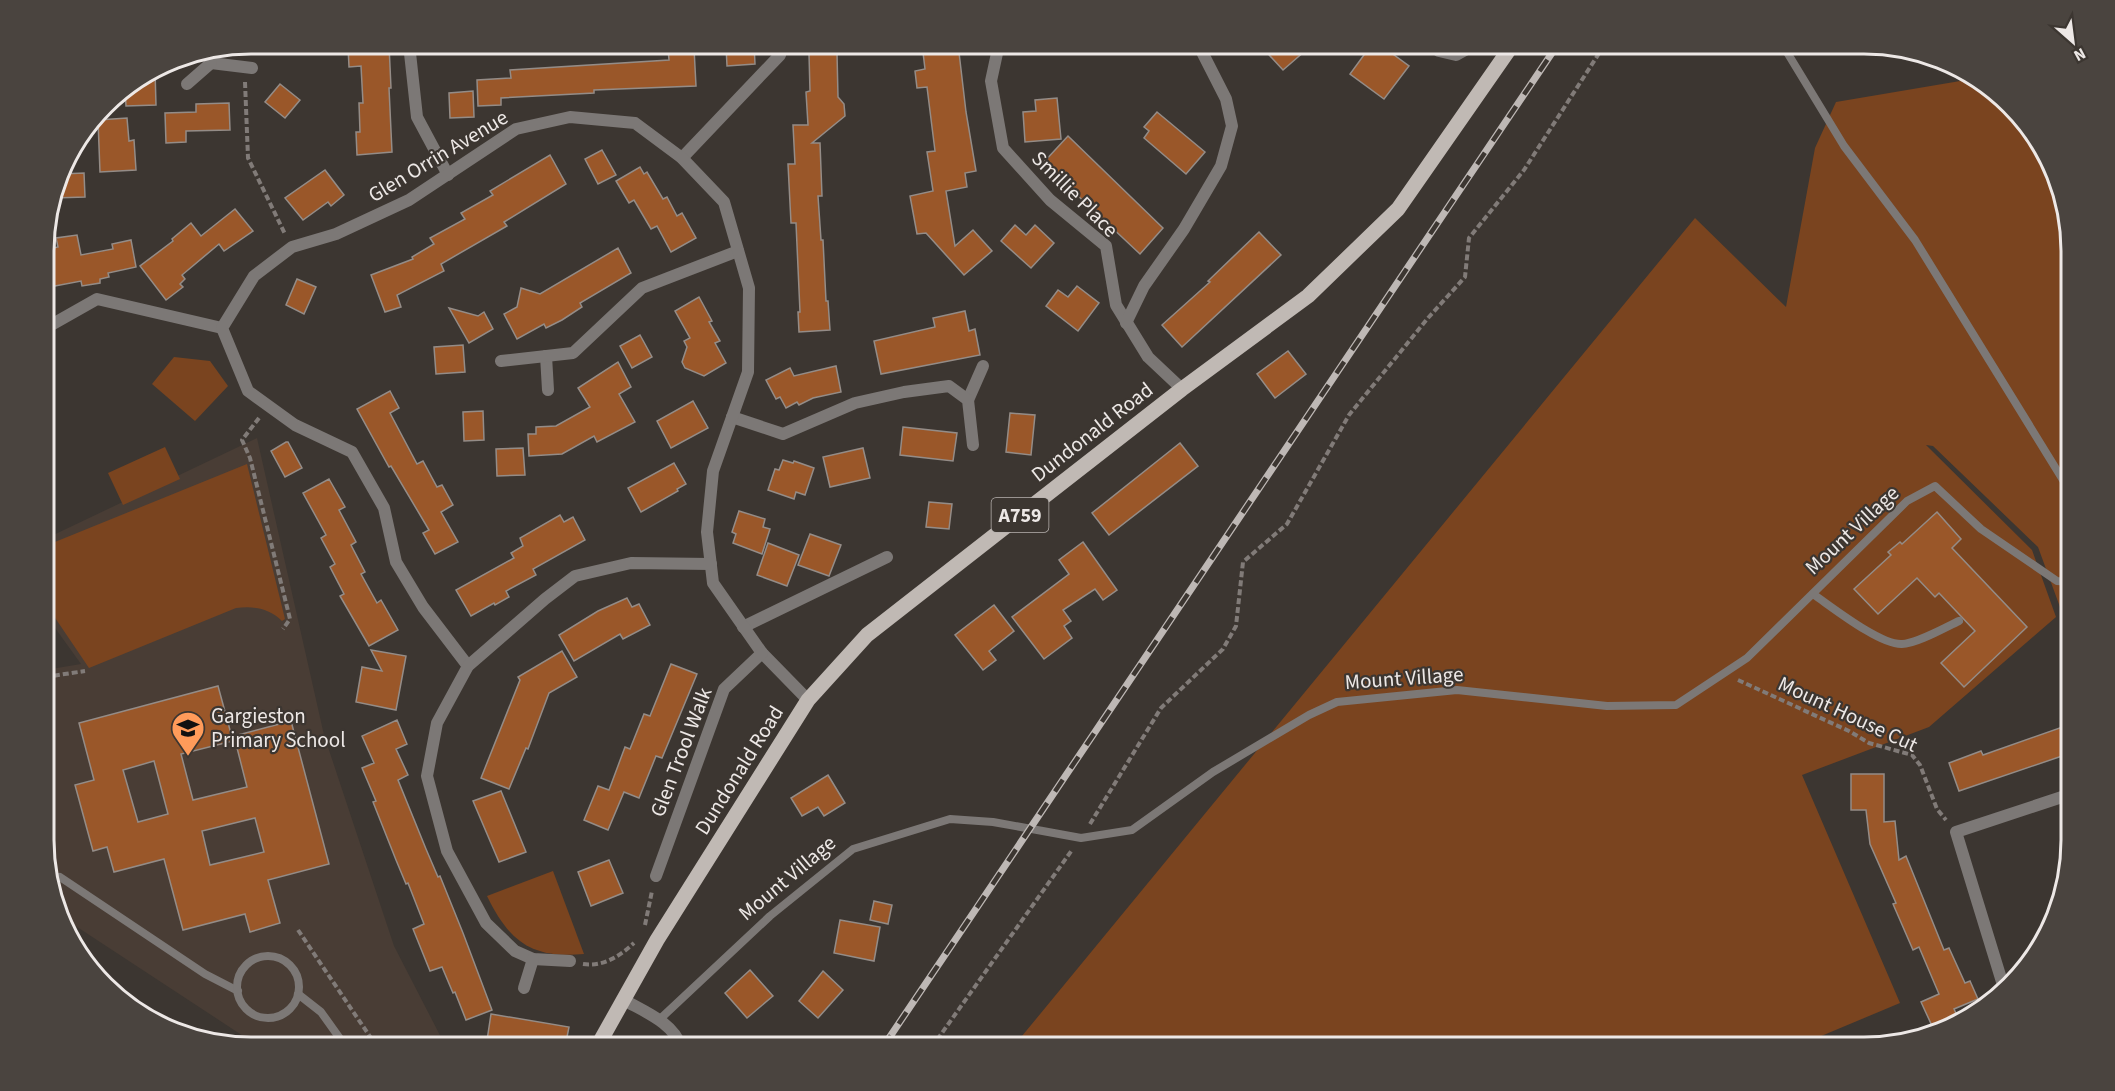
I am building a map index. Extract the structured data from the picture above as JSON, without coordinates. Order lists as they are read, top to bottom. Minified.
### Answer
{"streets":{"main road":["Dundonald Road","A759"],"street":["Glen Orrin Avenue","Smillie Place","Glen Trool Walk"],"lane":["Mount Village"],"path":["Mount House Cut"]},"crossings":[["Glen Orrin Avenue","Dundonald Road"],["Glen Orrin Avenue","Glen Trool Walk"],["Smillie Place","Dundonald Road"],["Mount Village","Mount House Cut"]],"places":{"school or university":["Gargieston Primary School"]},"north":"bottom right"}
